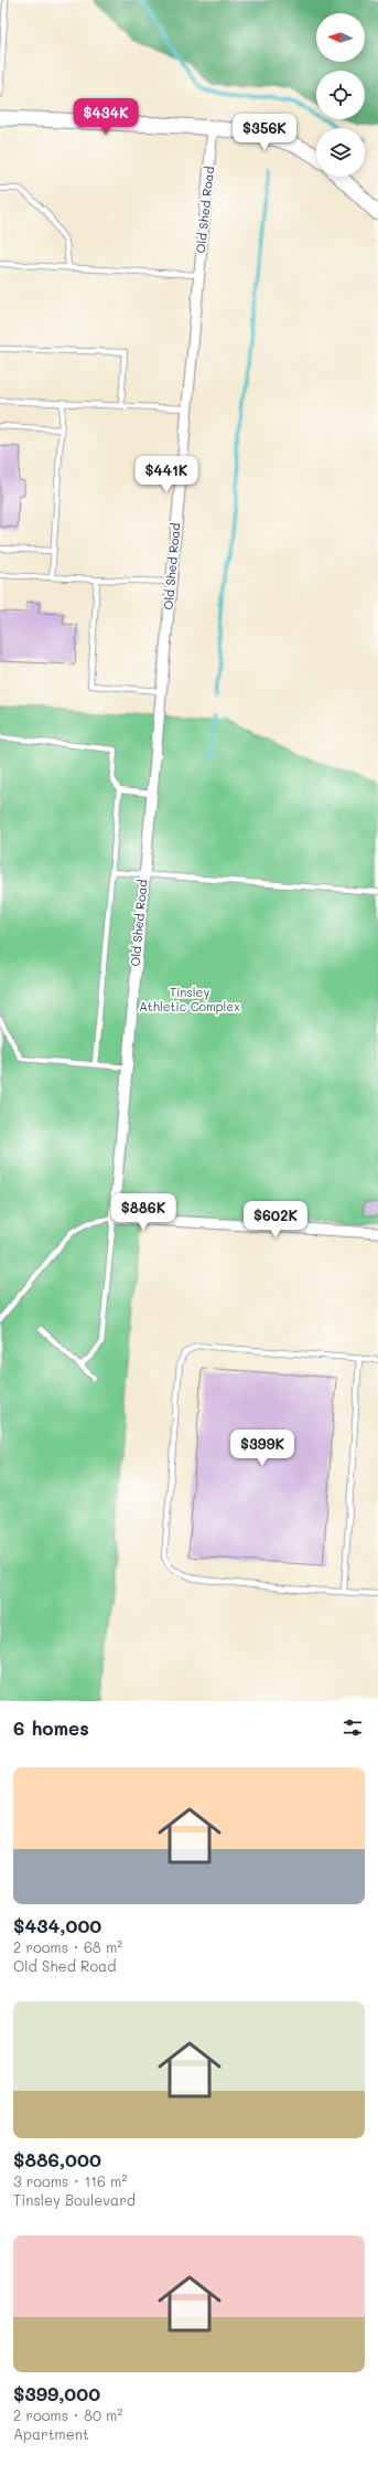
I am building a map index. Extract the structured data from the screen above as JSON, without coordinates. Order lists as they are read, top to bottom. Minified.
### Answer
{"streets":{"street":["Old Shed Road"]},"parks":["Tinsley Athletic Complex"],"north":"left","page":{"price":["$434K","$356K","$441K","$886K","$602K","$399K"],"heading":"6 homes","list":[{"name":"$434,000","note":"2 rooms · 68 m² · Old Shed Road"},{"name":"$886,000","note":"3 rooms · 116 m² · Tinsley Boulevard"},{"name":"$399,000","note":"2 rooms · 80 m² · Apartment"}]}}
